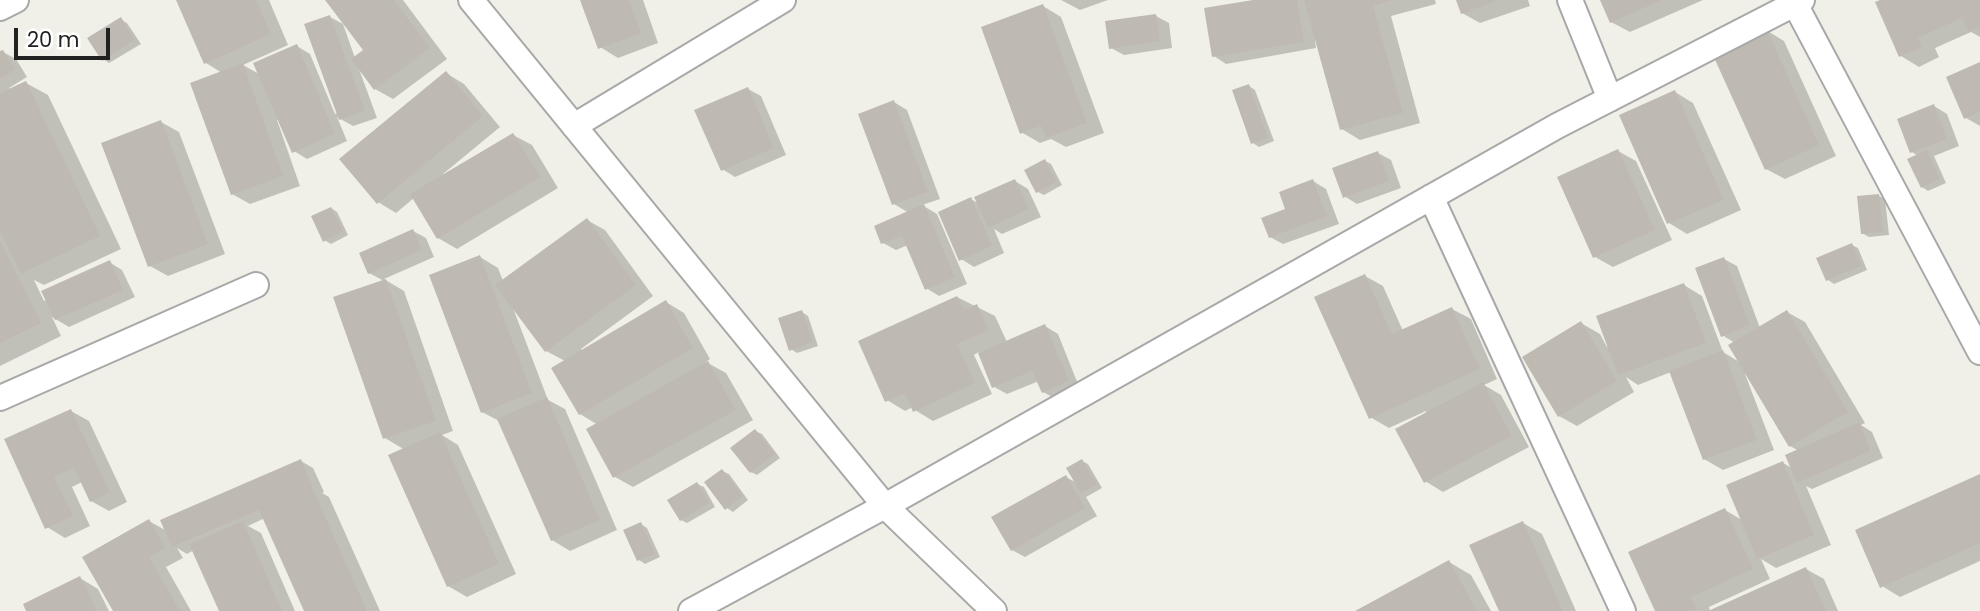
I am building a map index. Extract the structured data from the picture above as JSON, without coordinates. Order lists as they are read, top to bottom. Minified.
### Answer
{"scale_bar":"20 m"}
